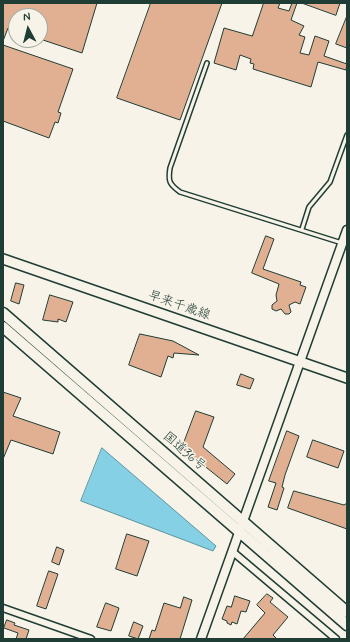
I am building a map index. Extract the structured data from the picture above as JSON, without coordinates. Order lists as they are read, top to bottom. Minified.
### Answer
{"streets":{"highway":["国道36号"],"main road":["早来千歳線"]},"north":"top"}
